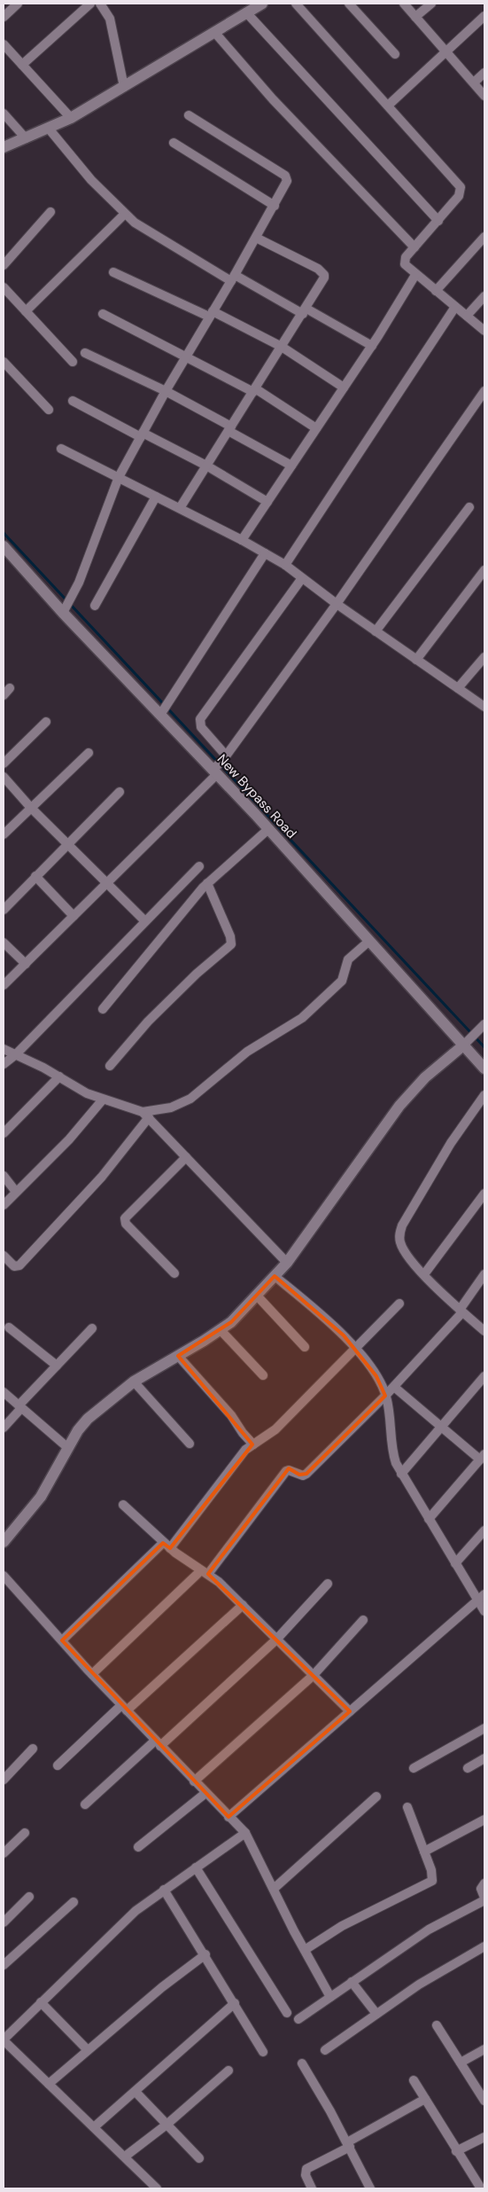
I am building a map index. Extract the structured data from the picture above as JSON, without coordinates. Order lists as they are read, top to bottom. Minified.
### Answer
{"streets":{"street":["New Bypass Road"]}}
